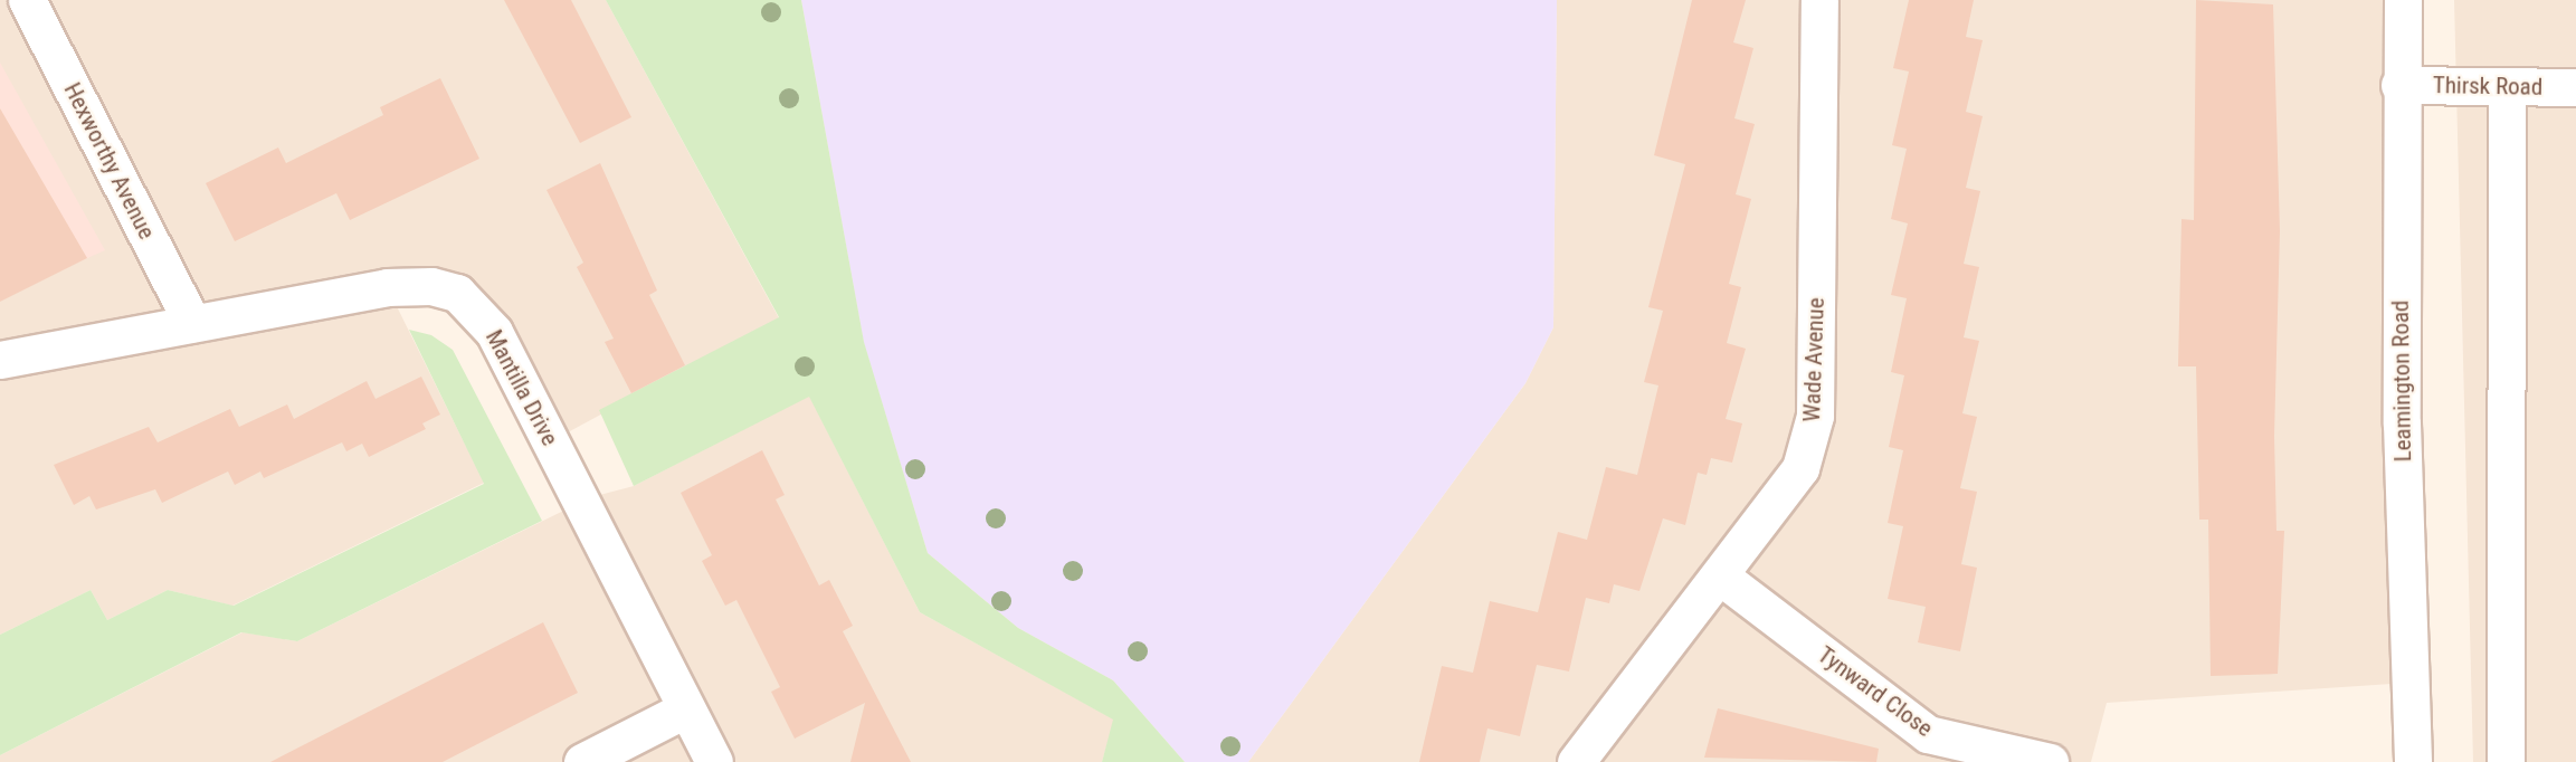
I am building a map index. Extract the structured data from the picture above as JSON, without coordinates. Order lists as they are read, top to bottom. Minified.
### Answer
{"streets":{"street":["Thirsk Road","Hexworthy Avenue","Wade Avenue","Leamington Road","Mantilla Drive","Tynward Close"]},"crossings":[["Thirsk Road","Leamington Road"],["Hexworthy Avenue","Mantilla Drive"],["Wade Avenue","Tynward Close"]]}
